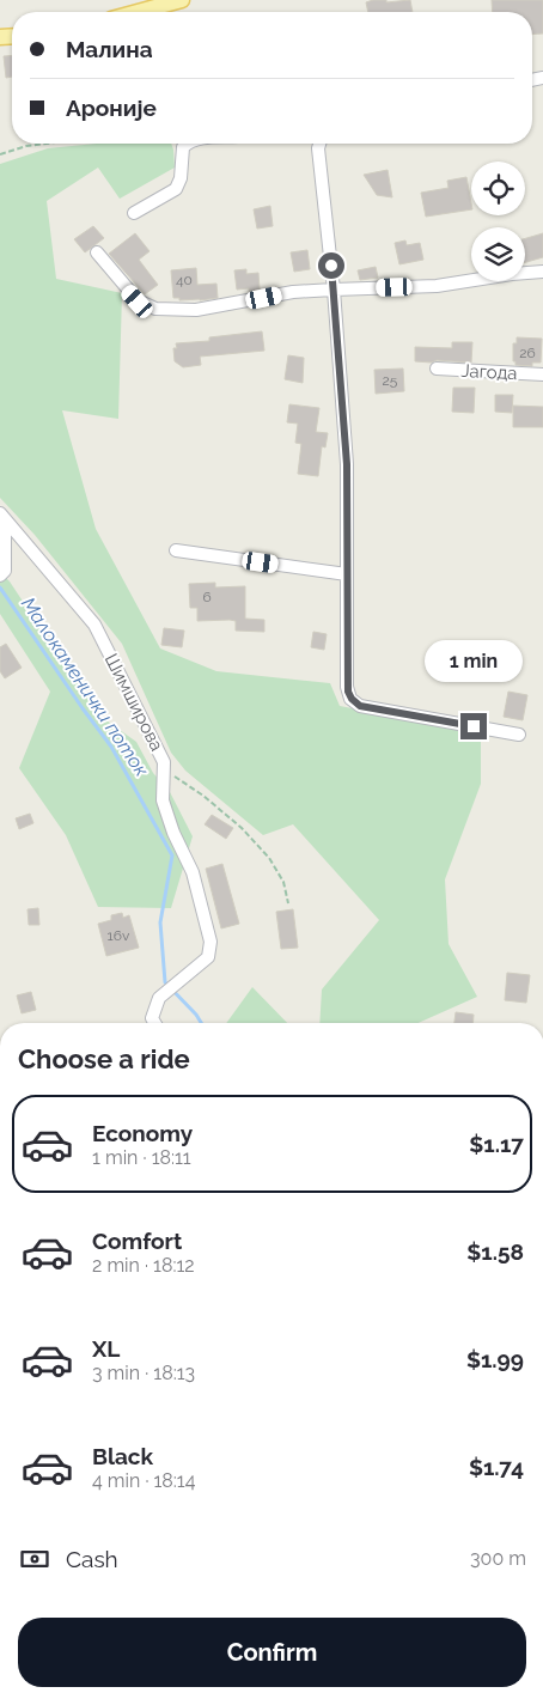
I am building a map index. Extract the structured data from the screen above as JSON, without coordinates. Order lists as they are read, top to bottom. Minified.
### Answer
{"streets":{"street":["Јагода","Шимширова"]},"water":["Малокаменички поток"],"house_numbers":["40","26","25","6","16v"],"page":{"banner":["Малина","Ароније"],"bubble":"1 min","heading":"Choose a ride","list":[{"name":"Economy","note":"1 min · 18:11","value":"$1.17"},{"name":"Comfort","note":"2 min · 18:12","value":"$1.58"},{"name":"XL","note":"3 min · 18:13","value":"$1.99"},{"name":"Black","note":"4 min · 18:14","value":"$1.74"}],"pay":["Cash","300 m"],"buttons":"Confirm"}}
